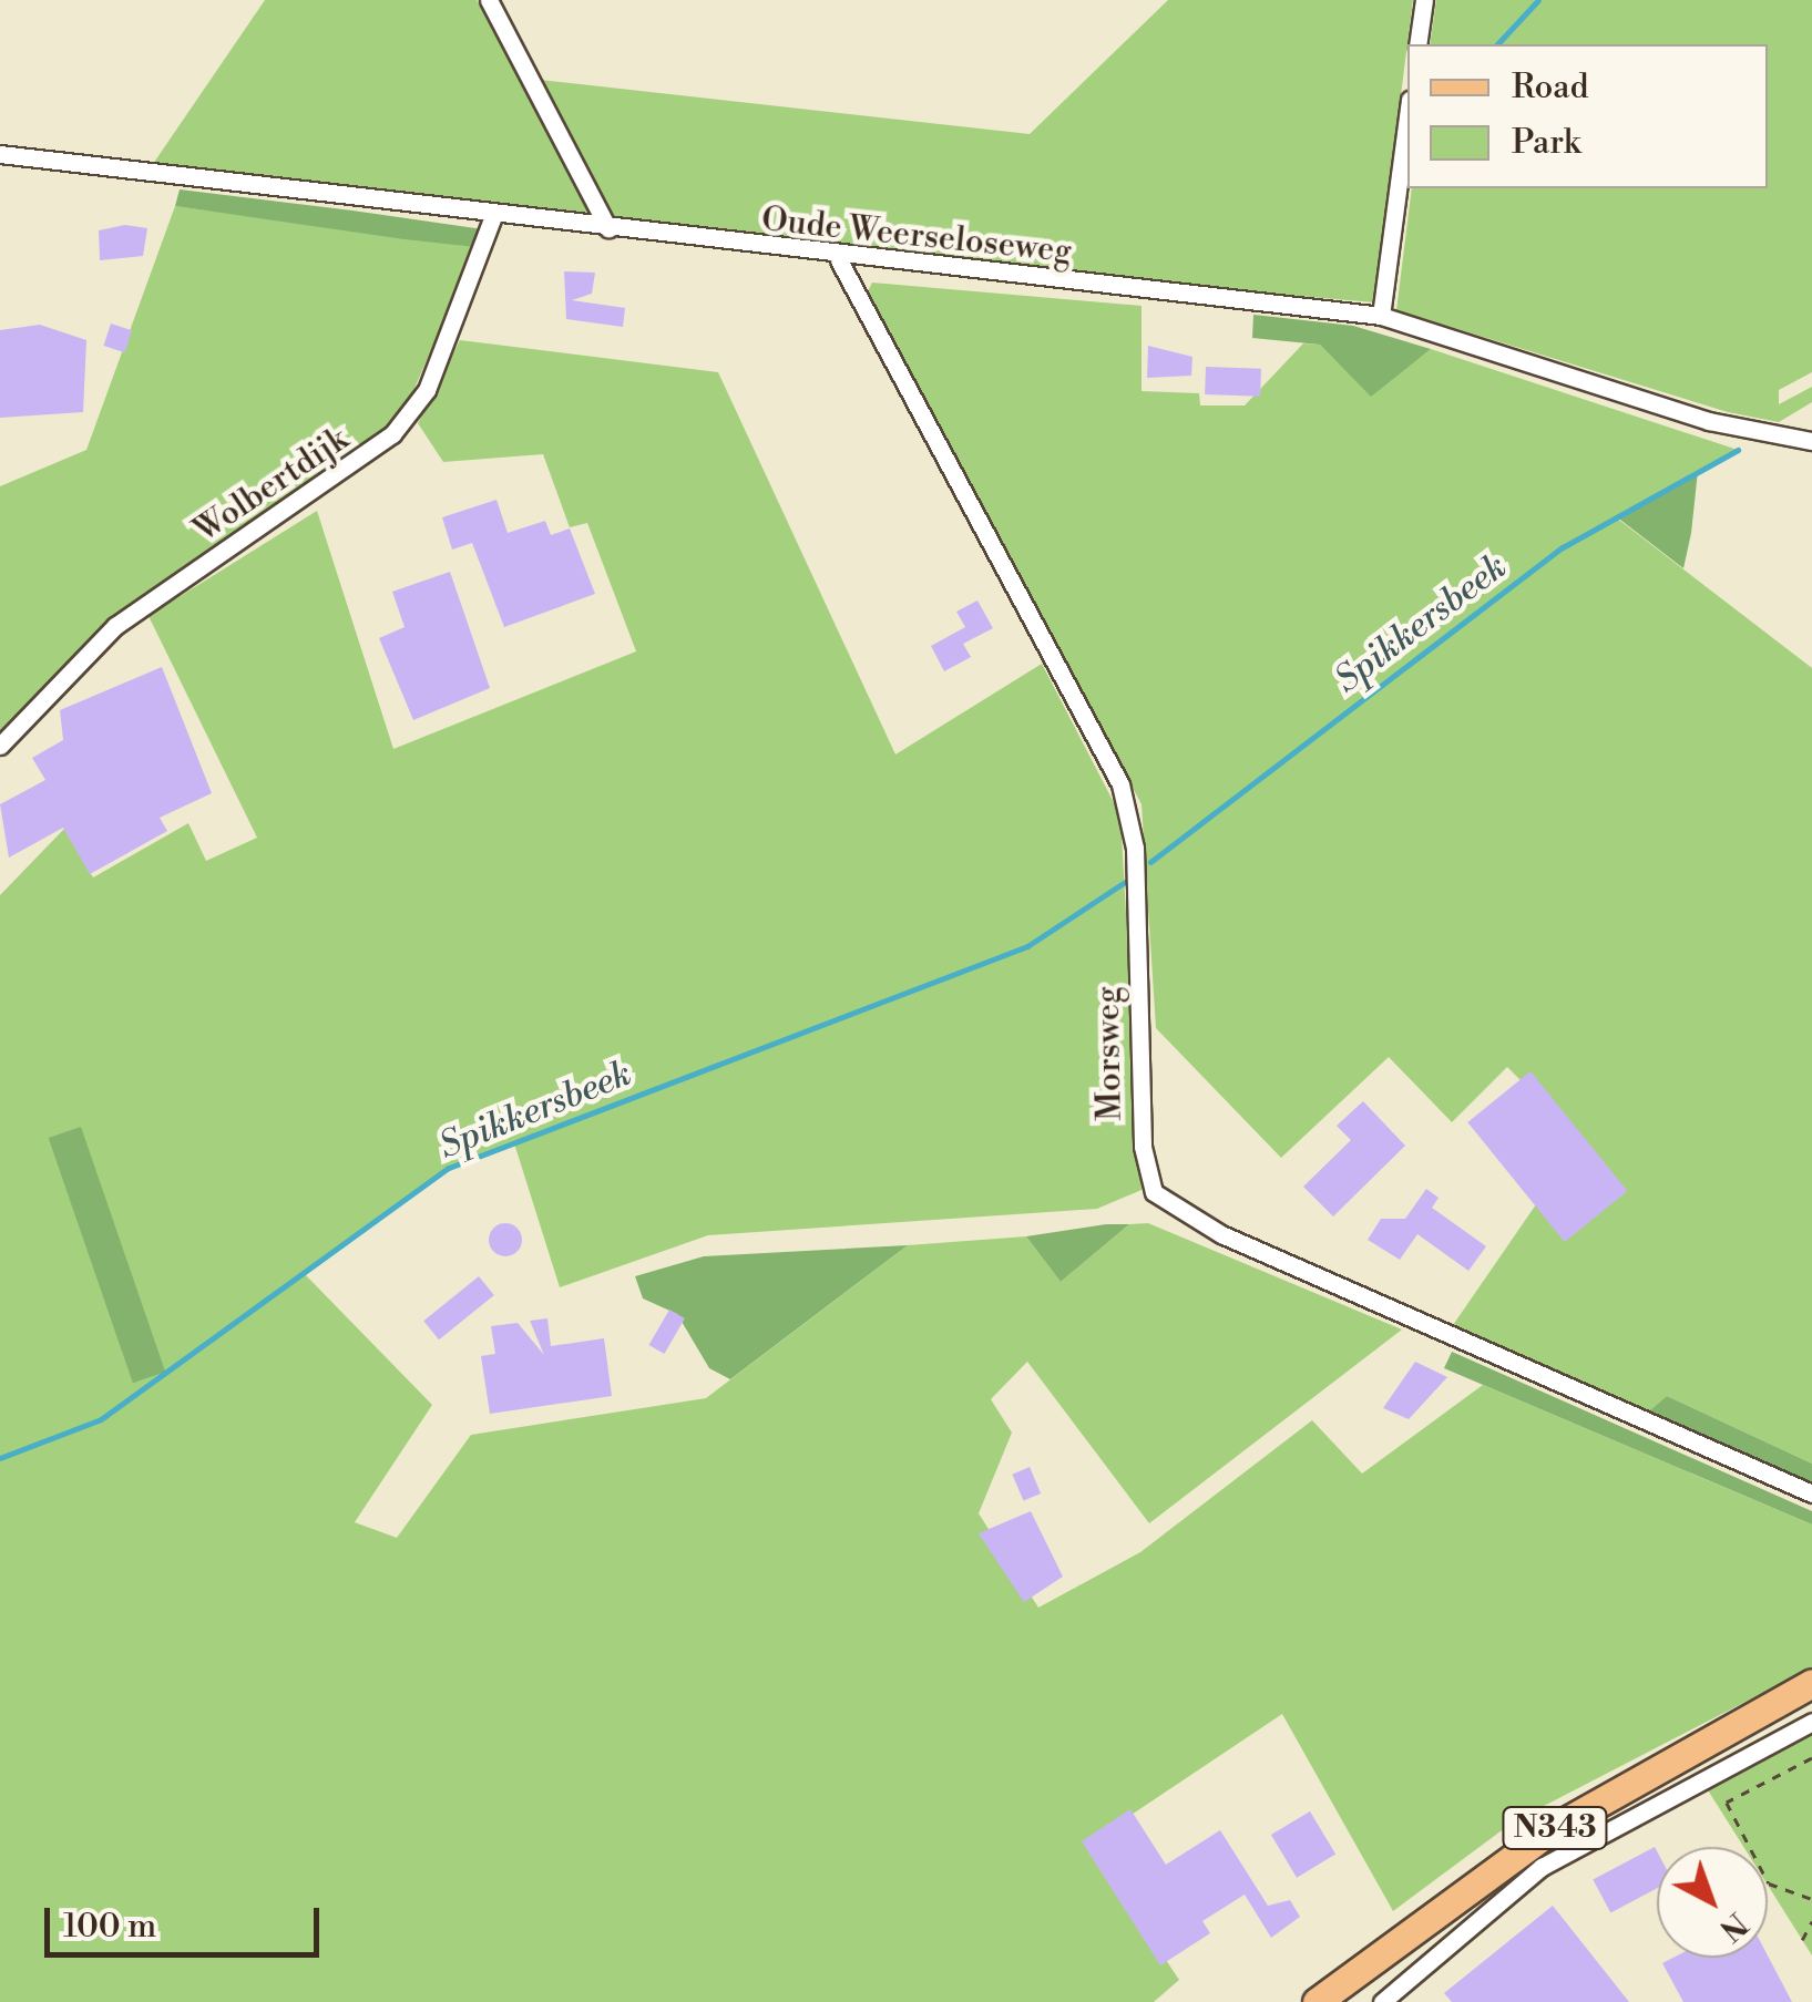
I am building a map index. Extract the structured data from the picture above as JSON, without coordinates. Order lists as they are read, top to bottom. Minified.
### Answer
{"streets":{"main road":["N343"],"street":["Oude Weerseloseweg","Wolbertdijk","Morsweg"]},"crossings":[["Oude Weerseloseweg","Wolbertdijk"],["Oude Weerseloseweg","Morsweg"]],"water":["Spikkersbeek"],"legend":["Road","Park"],"scale_bar":"100 m","north":"bottom right"}
